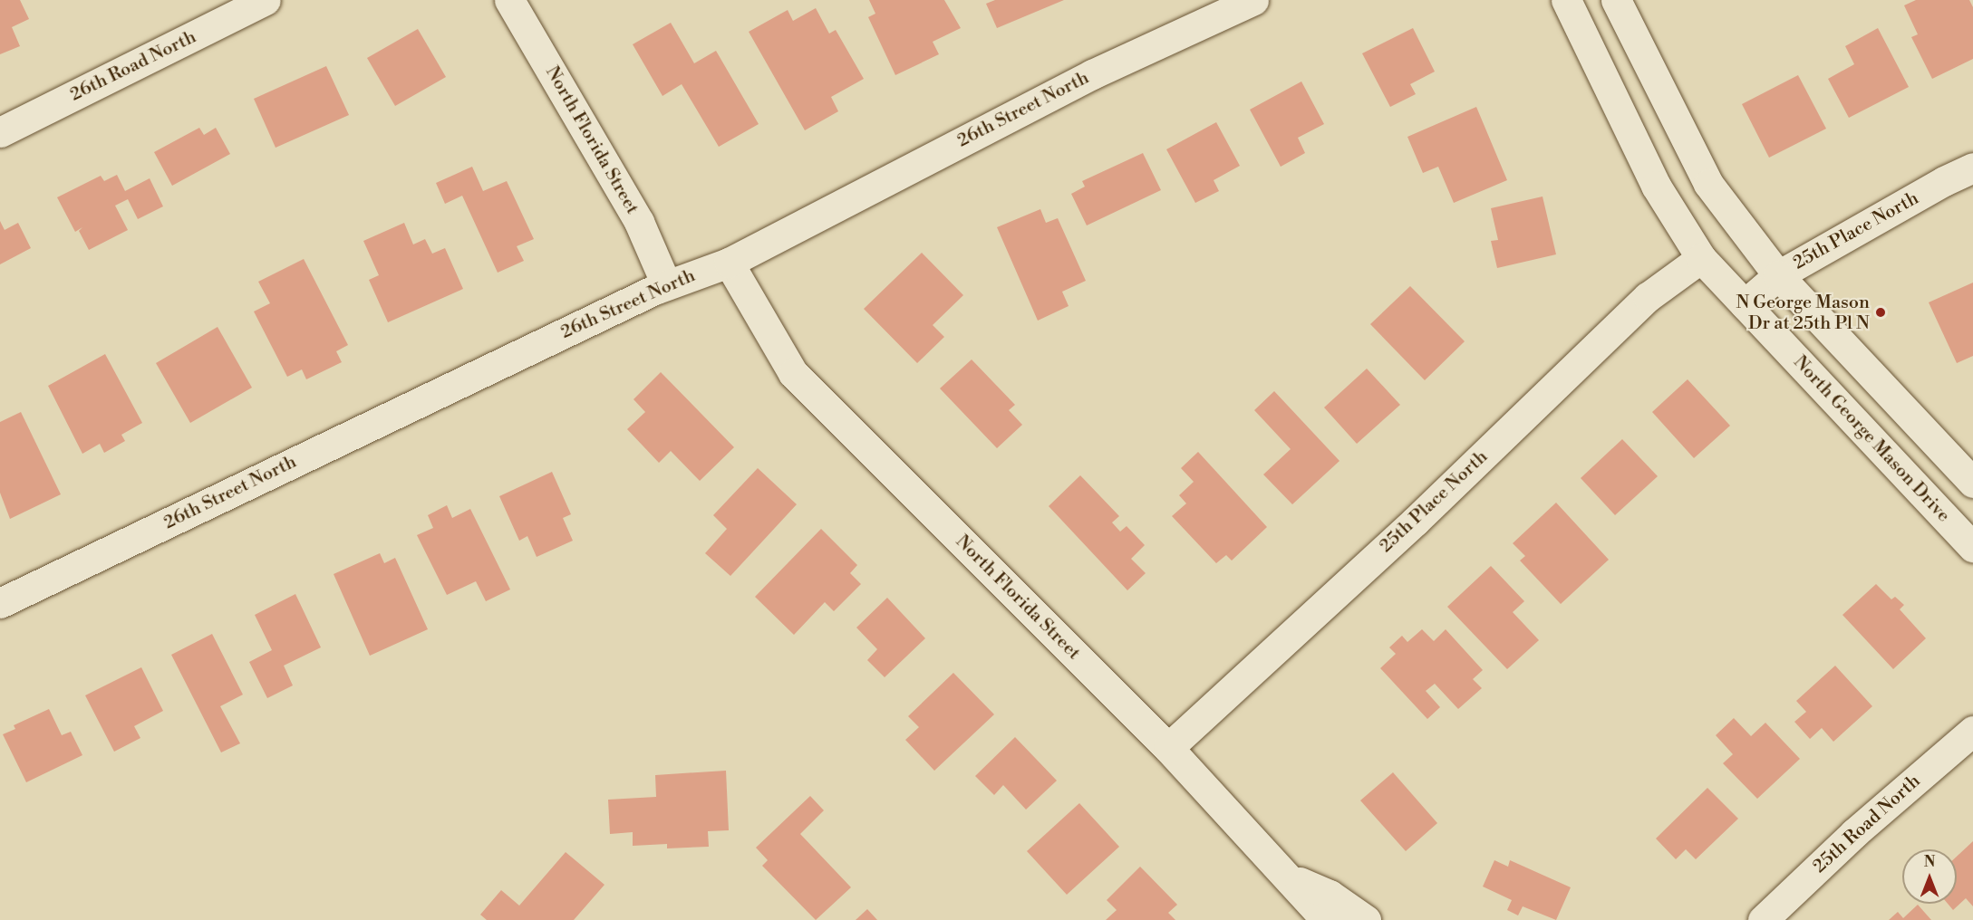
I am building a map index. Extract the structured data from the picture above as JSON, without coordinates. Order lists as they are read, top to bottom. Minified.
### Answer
{"streets":{"street":["26th Road North","26th Street North","North Florida Street","25th Place North","North George Mason Drive","25th Road North"]},"crossings":[["26th Street North","North Florida Street"],["North Florida Street","25th Place North"],["25th Place North","North George Mason Drive"]],"places":["N George Mason Dr at 25th Pl N"],"north":"top"}
